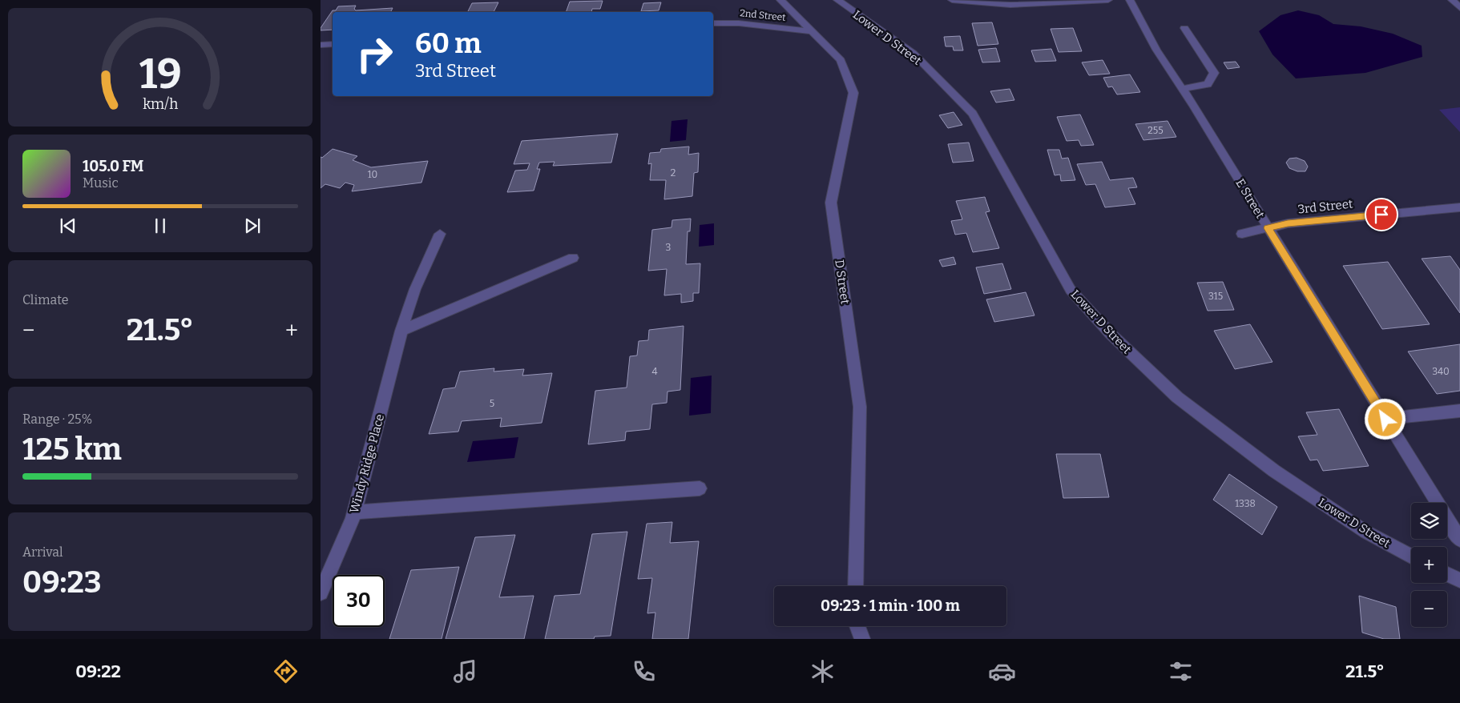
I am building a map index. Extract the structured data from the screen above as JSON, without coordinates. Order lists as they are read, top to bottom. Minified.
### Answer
{"streets":{"street":["2nd Street","Lower D Street","E Street","3rd Street","D Street","Windy Ridge Place"]},"crossings":[["2nd Street","D Street"],["E Street","3rd Street"]],"house_numbers":["255","2","10","3","315","4","340","5","1338"],"page":{"turn":["60 m","3rd Street"],"song":["105.0 FM","Music"],"tile":["Climate",["Range · 25%","125 km"],["Arrival","09:23"]],"heat":["−","21.5°","+"],"map_buttons":["+","−"],"limit":"30","trip":"09:23 · 1 min · 100 m","tabs":["09:22","21.5°"],"gauge":["19","km/h"]}}
